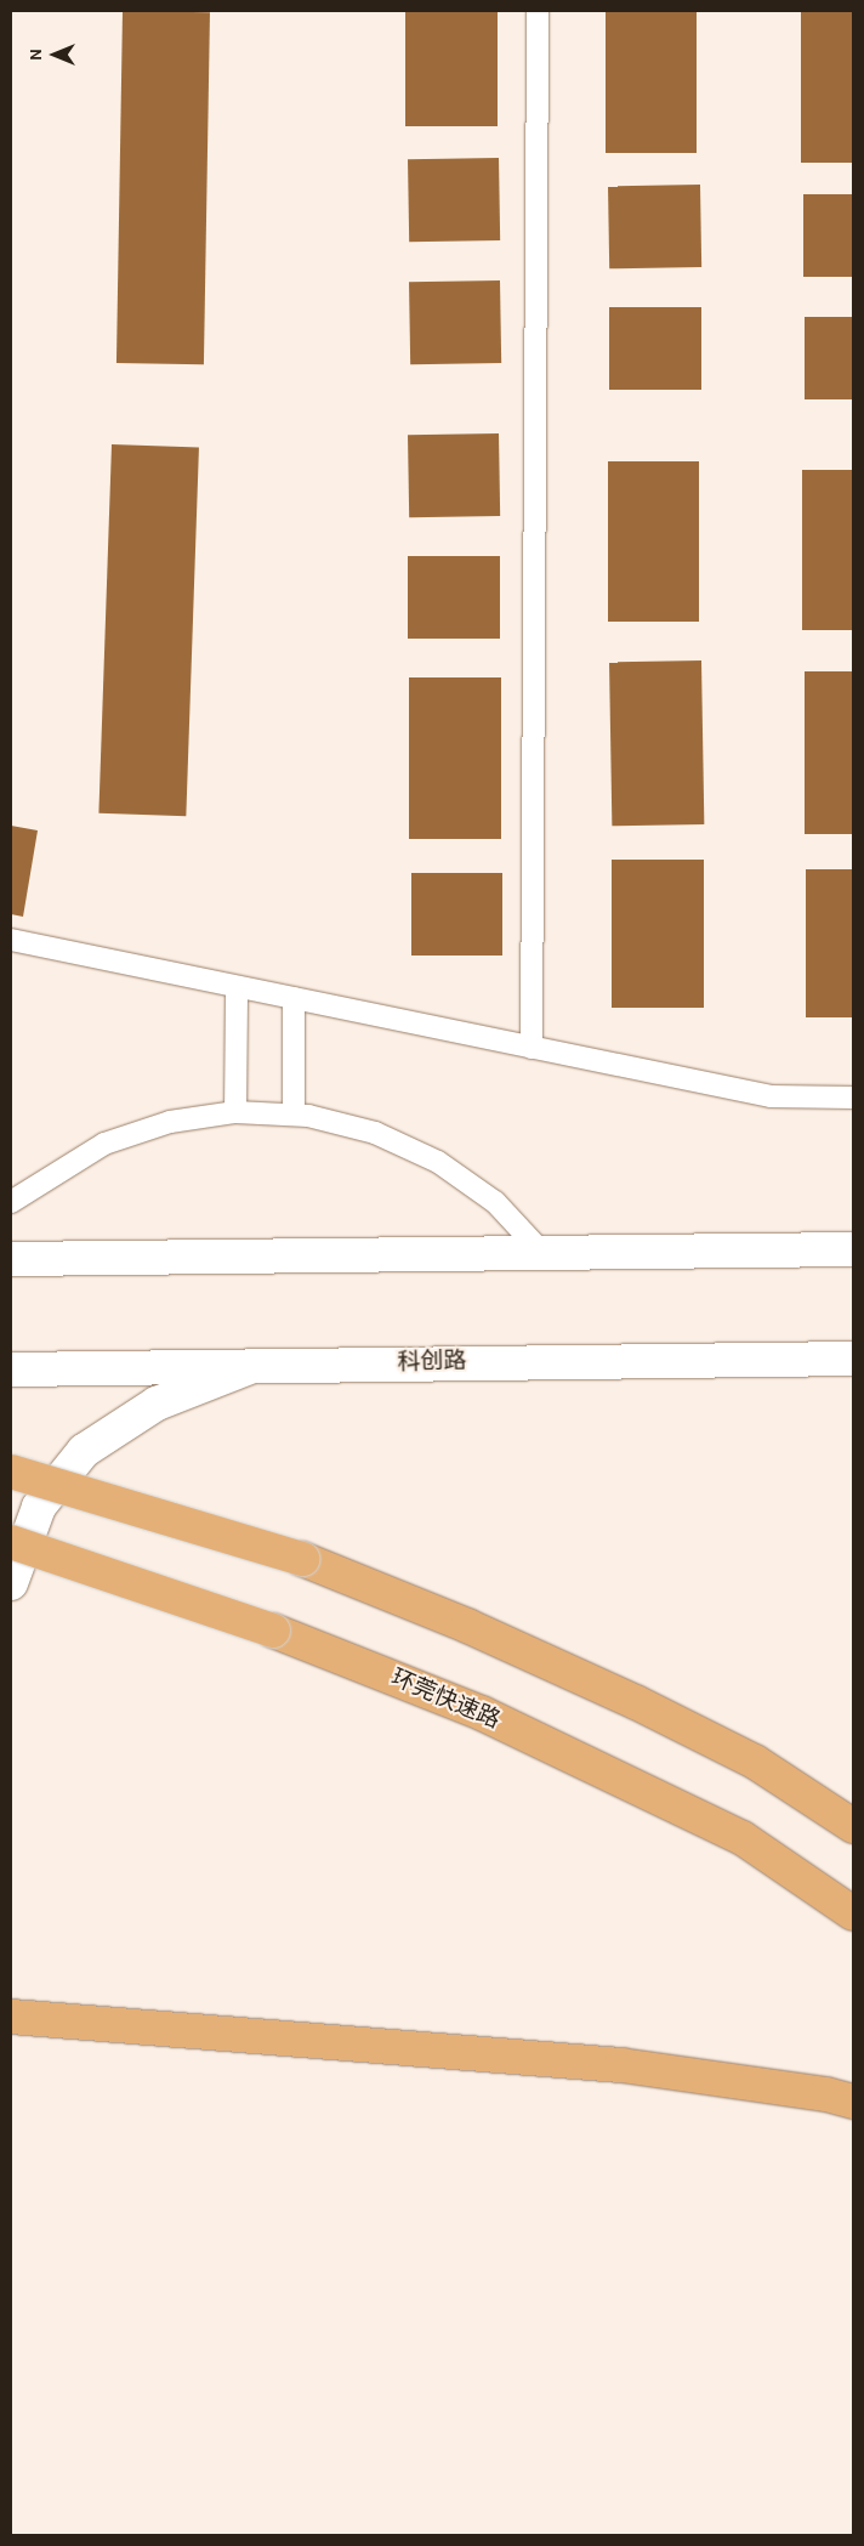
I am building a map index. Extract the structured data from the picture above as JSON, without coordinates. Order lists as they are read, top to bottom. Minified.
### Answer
{"streets":{"highway":["环莞快速路"],"main road":["科创路"]},"north":"left"}
